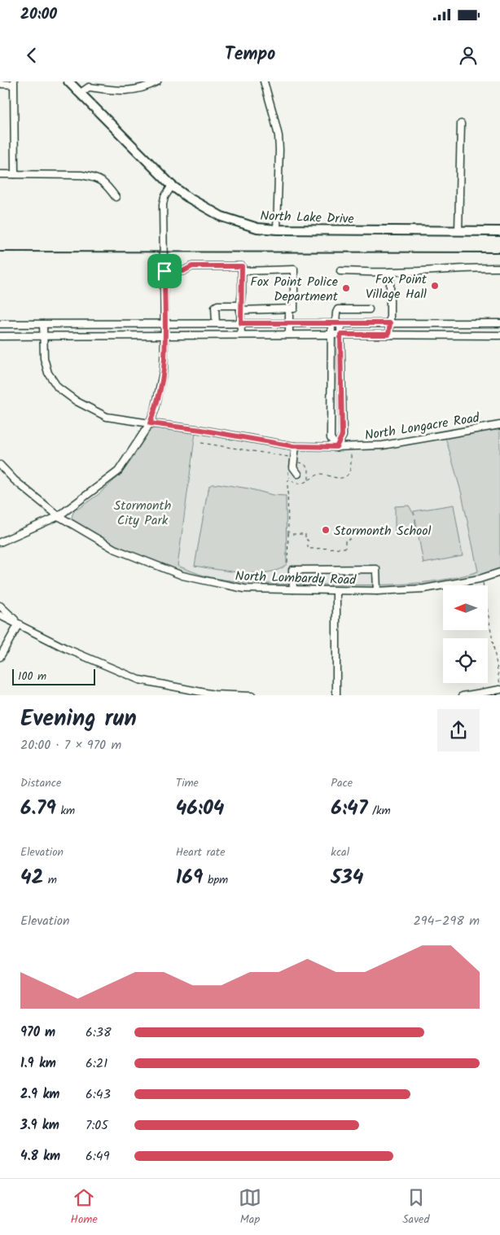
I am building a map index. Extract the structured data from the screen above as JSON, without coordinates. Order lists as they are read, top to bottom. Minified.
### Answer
{"streets":{"main road":["North Lake Drive"],"street":["North Longacre Road","North Lombardy Road"]},"parks":["Stormonth City Park"],"places":["Fox Point Village Hall","Fox Point Police Department","Stormonth School"],"scale_bar":"100 m","north":"left","page":{"status":"20:00","header":"Tempo","scale":"100 m","heading":["Evening run","20:00 · 7 × 970 m"],"stats":[["Distance","6.79 km"],["Time","46:04"],["Pace","6:47 /km"],["Elevation","42 m"],["Heart rate","169 bpm"],["kcal","534"]],"chart":["Elevation","294–298 m"],"list":[{"name":"970 m","note":"6:38"},{"name":"1.9 km","note":"6:21"},{"name":"2.9 km","note":"6:43"},{"name":"3.9 km","note":"7:05"},{"name":"4.8 km","note":"6:49"}],"tabs":["Home","Map","Saved"]}}
